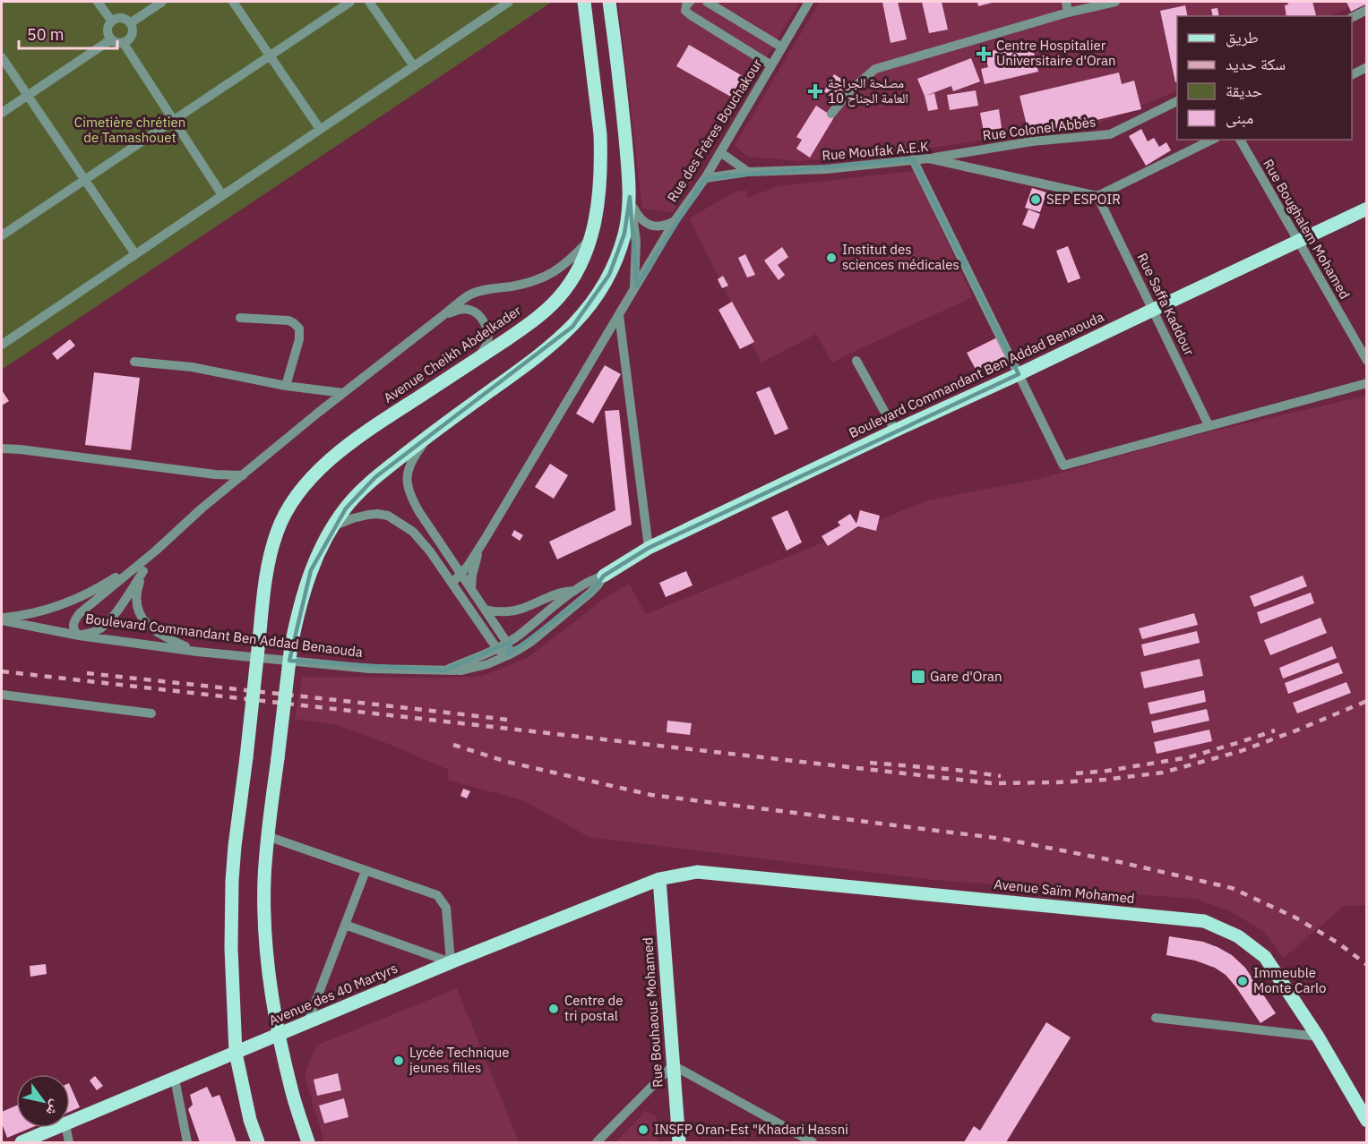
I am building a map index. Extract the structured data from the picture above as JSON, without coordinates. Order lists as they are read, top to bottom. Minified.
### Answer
{"streets":{"main road":["Avenue Cheikh Abdelkader","Boulevard Commandant Ben Addad Benaouda","Avenue Saïm Mohamed","Avenue des 40 Martyrs","Rue Bouhaous Mohamed"],"street":["Rue Colonel Abbès","Rue des Frères Bouchakour","Rue Moufak A.E.K","Rue Boughalem Mohamed","Rue Saffa Kaddour"]},"crossings":[["Rue Colonel Abbès","Rue Moufak A.E.K"],["Rue des Frères Bouchakour","Rue Moufak A.E.K"],["Rue Moufak A.E.K","Rue Saffa Kaddour"],["Rue Boughalem Mohamed","Boulevard Commandant Ben Addad Benaouda"],["Rue Saffa Kaddour","Boulevard Commandant Ben Addad Benaouda"],["Avenue Cheikh Abdelkader","Avenue des 40 Martyrs"],["Avenue Saïm Mohamed","Avenue des 40 Martyrs"],["Avenue Saïm Mohamed","Rue Bouhaous Mohamed"],["Avenue des 40 Martyrs","Rue Bouhaous Mohamed"]],"parks":["Cimetière chrétien de Tamashouet"],"places":{"health":["Centre Hospitalier Universitaire d'Oran","مصلحة الجراحة العامة الجناح 10"],"other":["SEP ESPOIR","Institut des sciences médicales","Immeuble Monte Carlo","Centre de tri postal","Lycée Technique jeunes filles","INSFP Oran-Est \"Khadari Hassni"],"transit":["Gare d'Oran"]},"legend":["طريق","سكة حديد","حديقة","مبنى"],"scale_bar":"50 m","north":"bottom right"}
